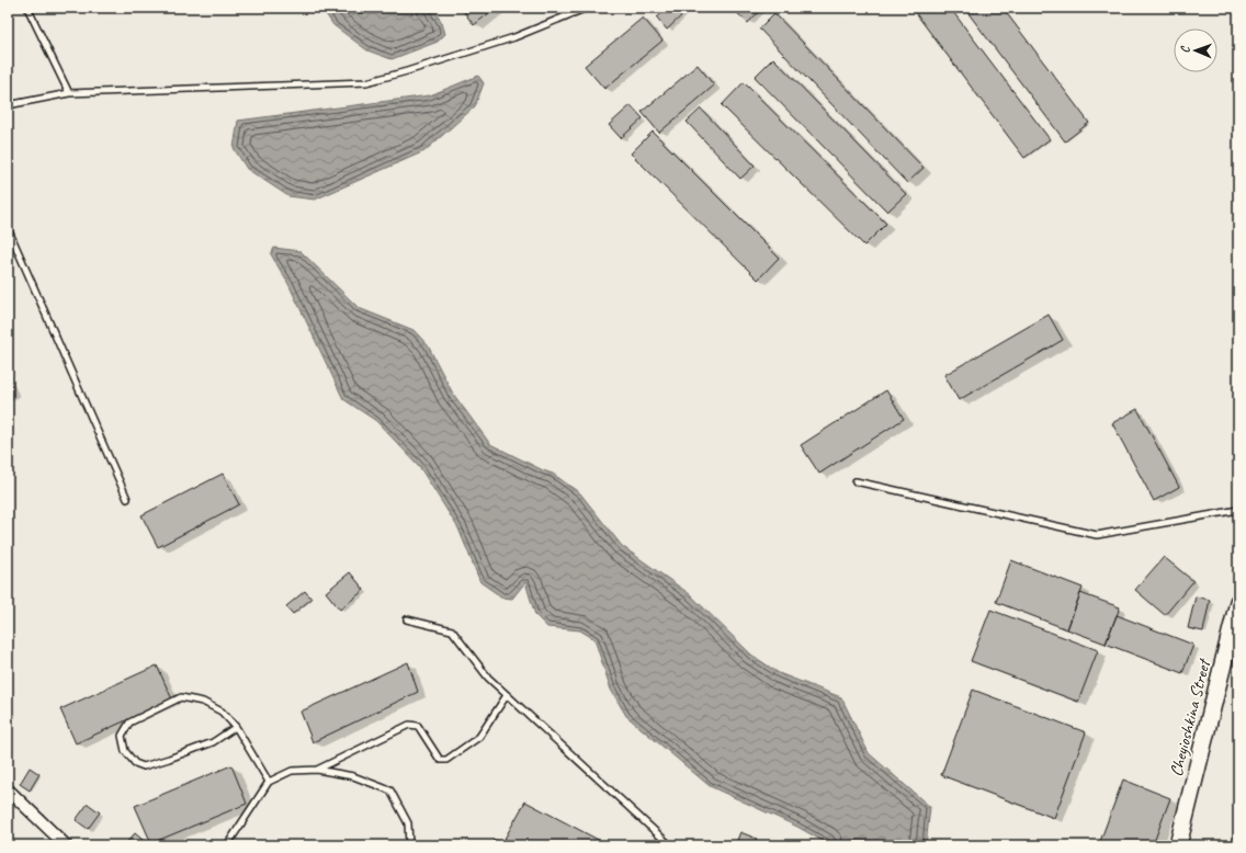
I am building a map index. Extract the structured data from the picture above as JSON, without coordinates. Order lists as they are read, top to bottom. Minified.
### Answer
{"streets":{"street":["Cheyioshkina Street"]},"north":"left"}
